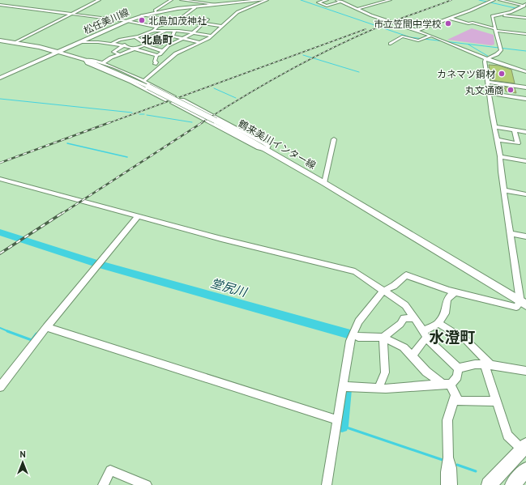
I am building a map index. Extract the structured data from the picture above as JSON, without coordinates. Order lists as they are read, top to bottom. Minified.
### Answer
{"streets":{"main road":["松任美川線","鶴来美川インター線"]},"crossings":[["松任美川線","鶴来美川インター線"]],"districts":["北島町","水澄町"],"water":["堂尻川"],"places":["北島加茂神社","市立笠間中学校","カネマツ鋼材","丸文通商"],"north":"top"}
